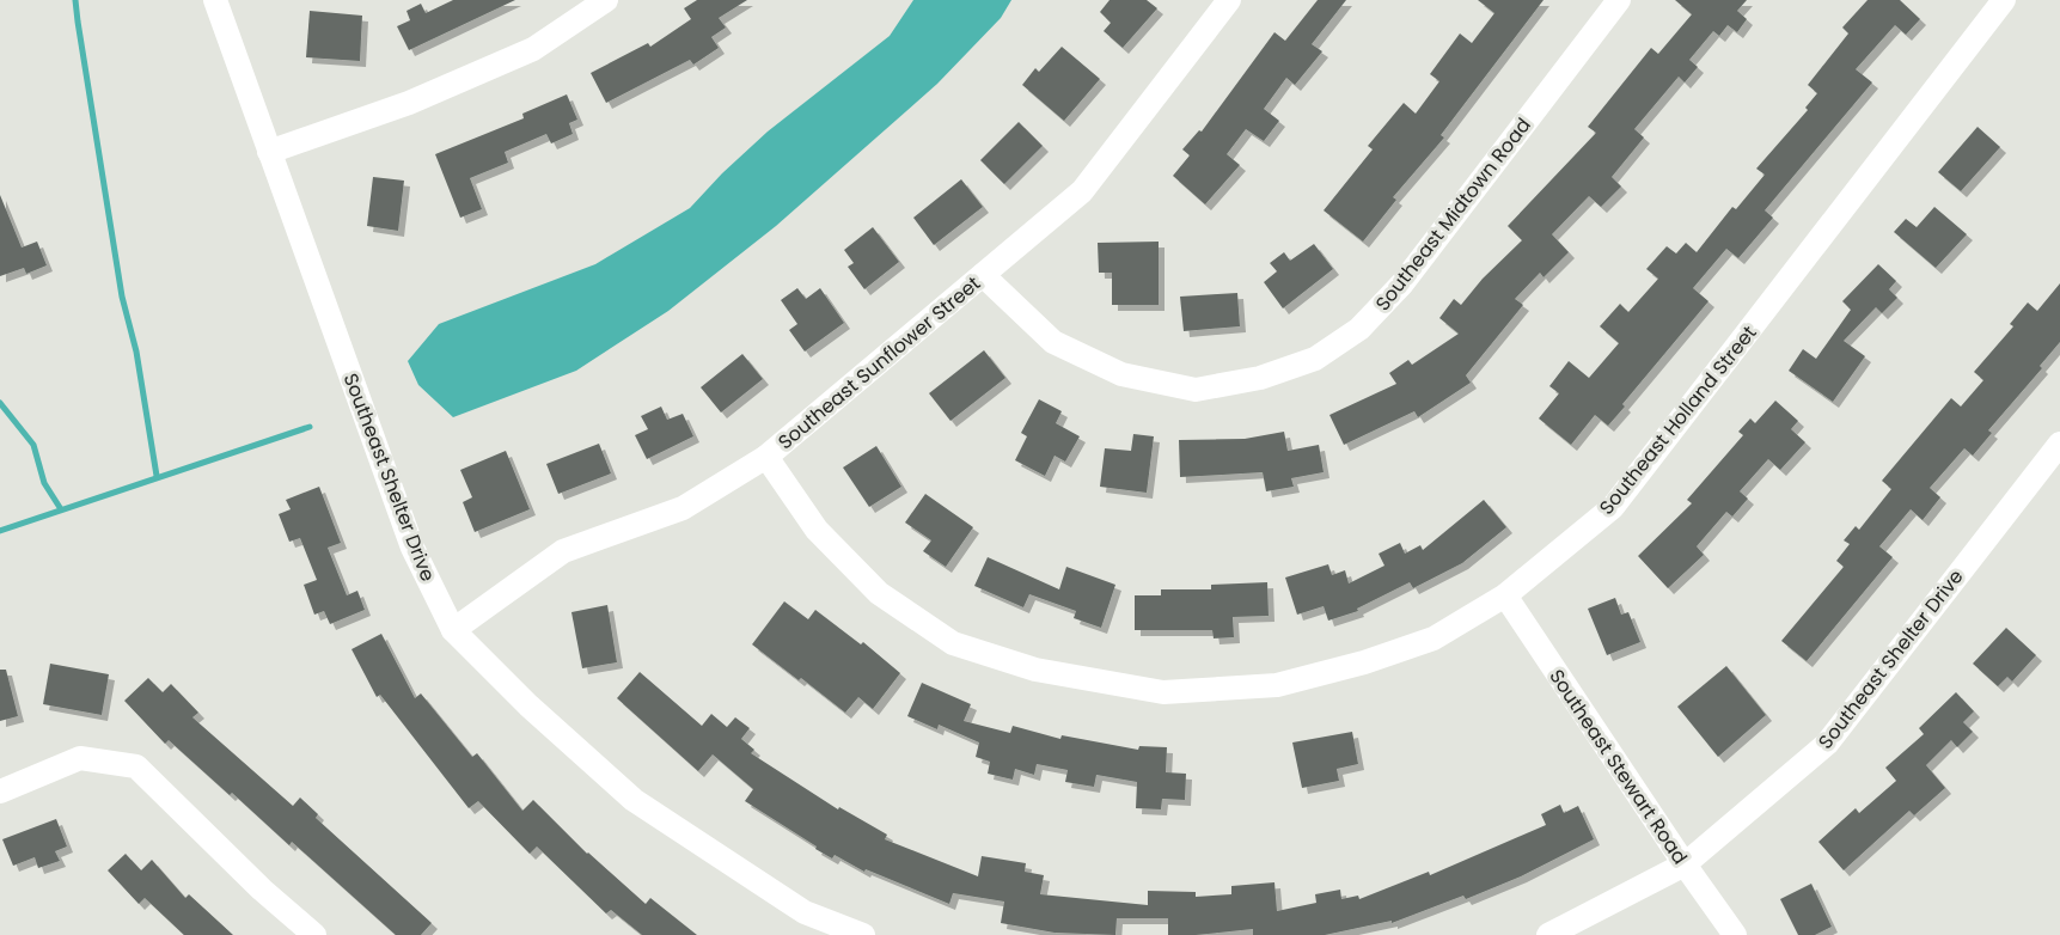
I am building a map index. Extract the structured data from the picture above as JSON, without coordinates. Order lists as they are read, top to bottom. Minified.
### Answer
{"streets":{"street":["Southeast Midtown Road","Southeast Sunflower Street","Southeast Holland Street","Southeast Shelter Drive","Southeast Stewart Road"]},"crossings":[["Southeast Midtown Road","Southeast Sunflower Street"],["Southeast Sunflower Street","Southeast Holland Street"],["Southeast Sunflower Street","Southeast Shelter Drive"],["Southeast Holland Street","Southeast Stewart Road"],["Southeast Shelter Drive","Southeast Stewart Road"]]}
